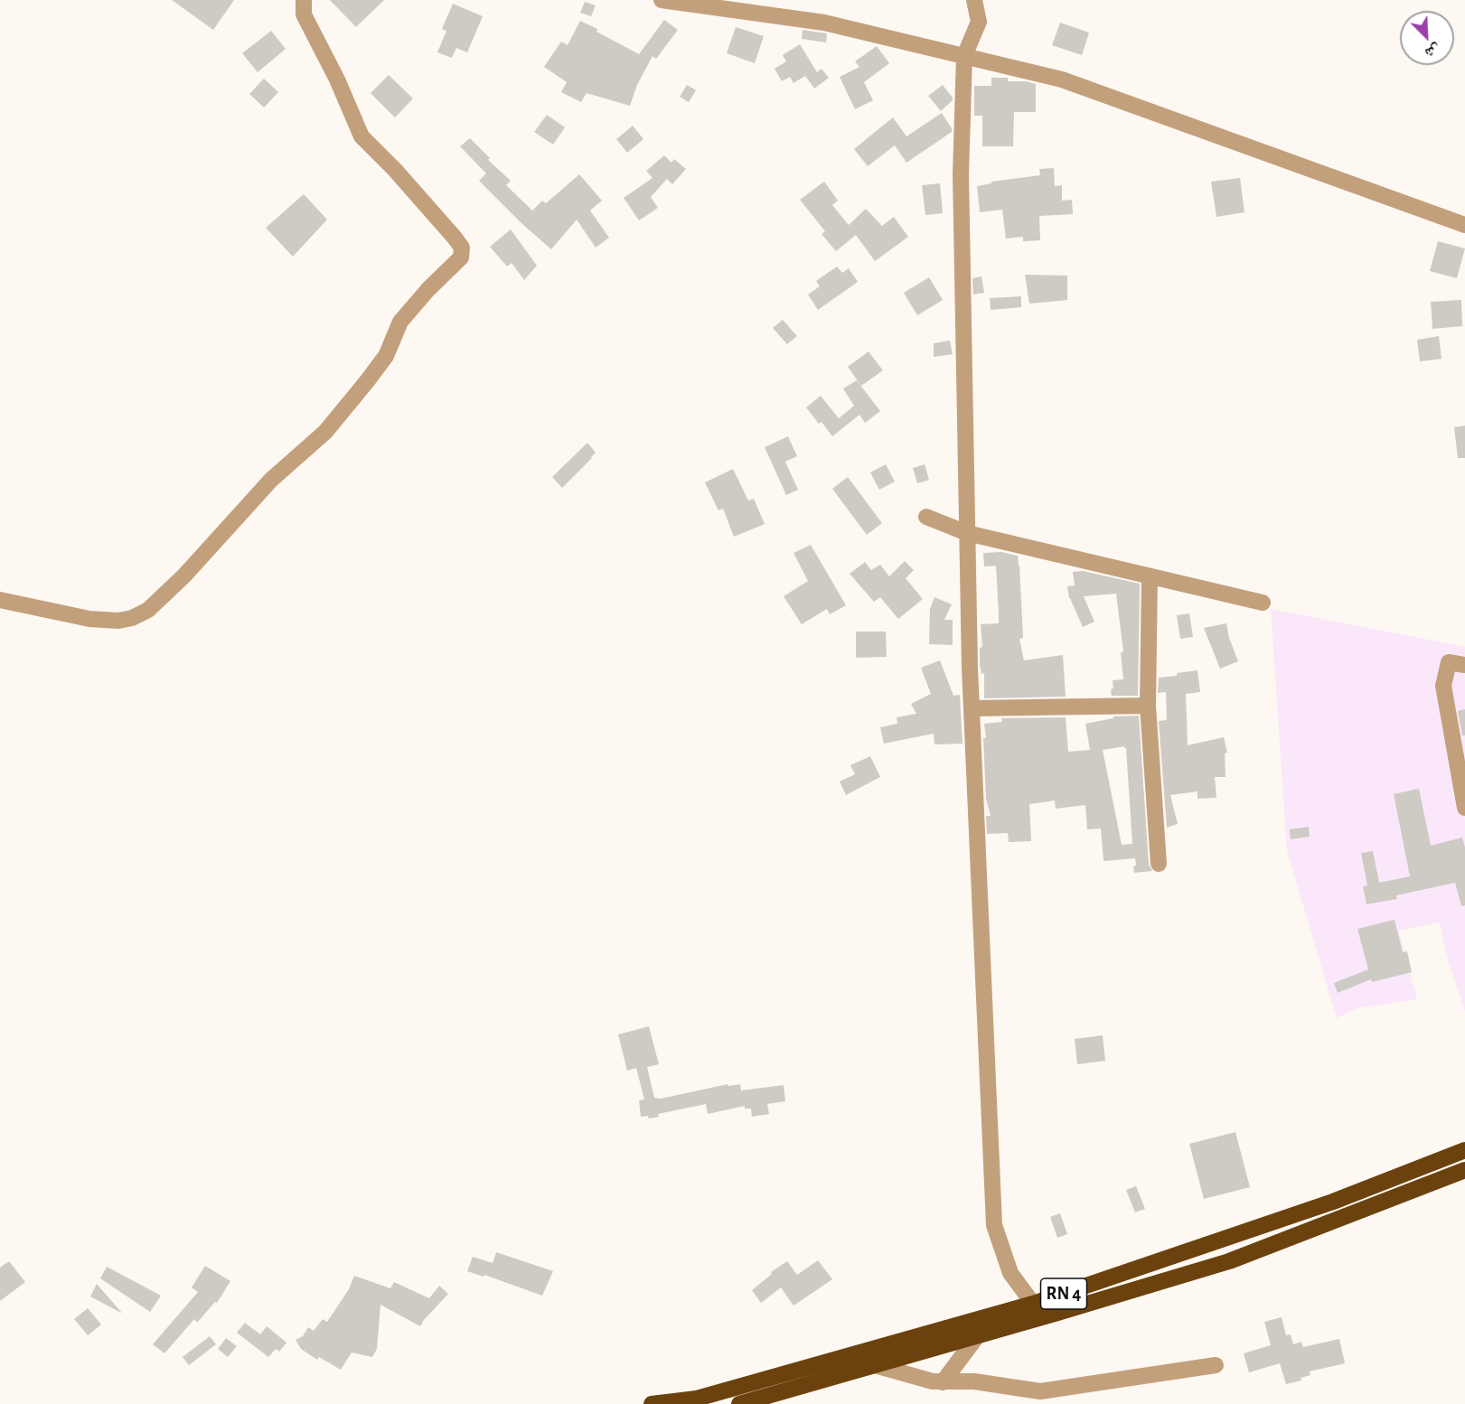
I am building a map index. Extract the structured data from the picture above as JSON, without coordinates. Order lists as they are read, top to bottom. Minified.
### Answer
{"streets":{"highway":["RN 4"]},"north":"bottom right"}
